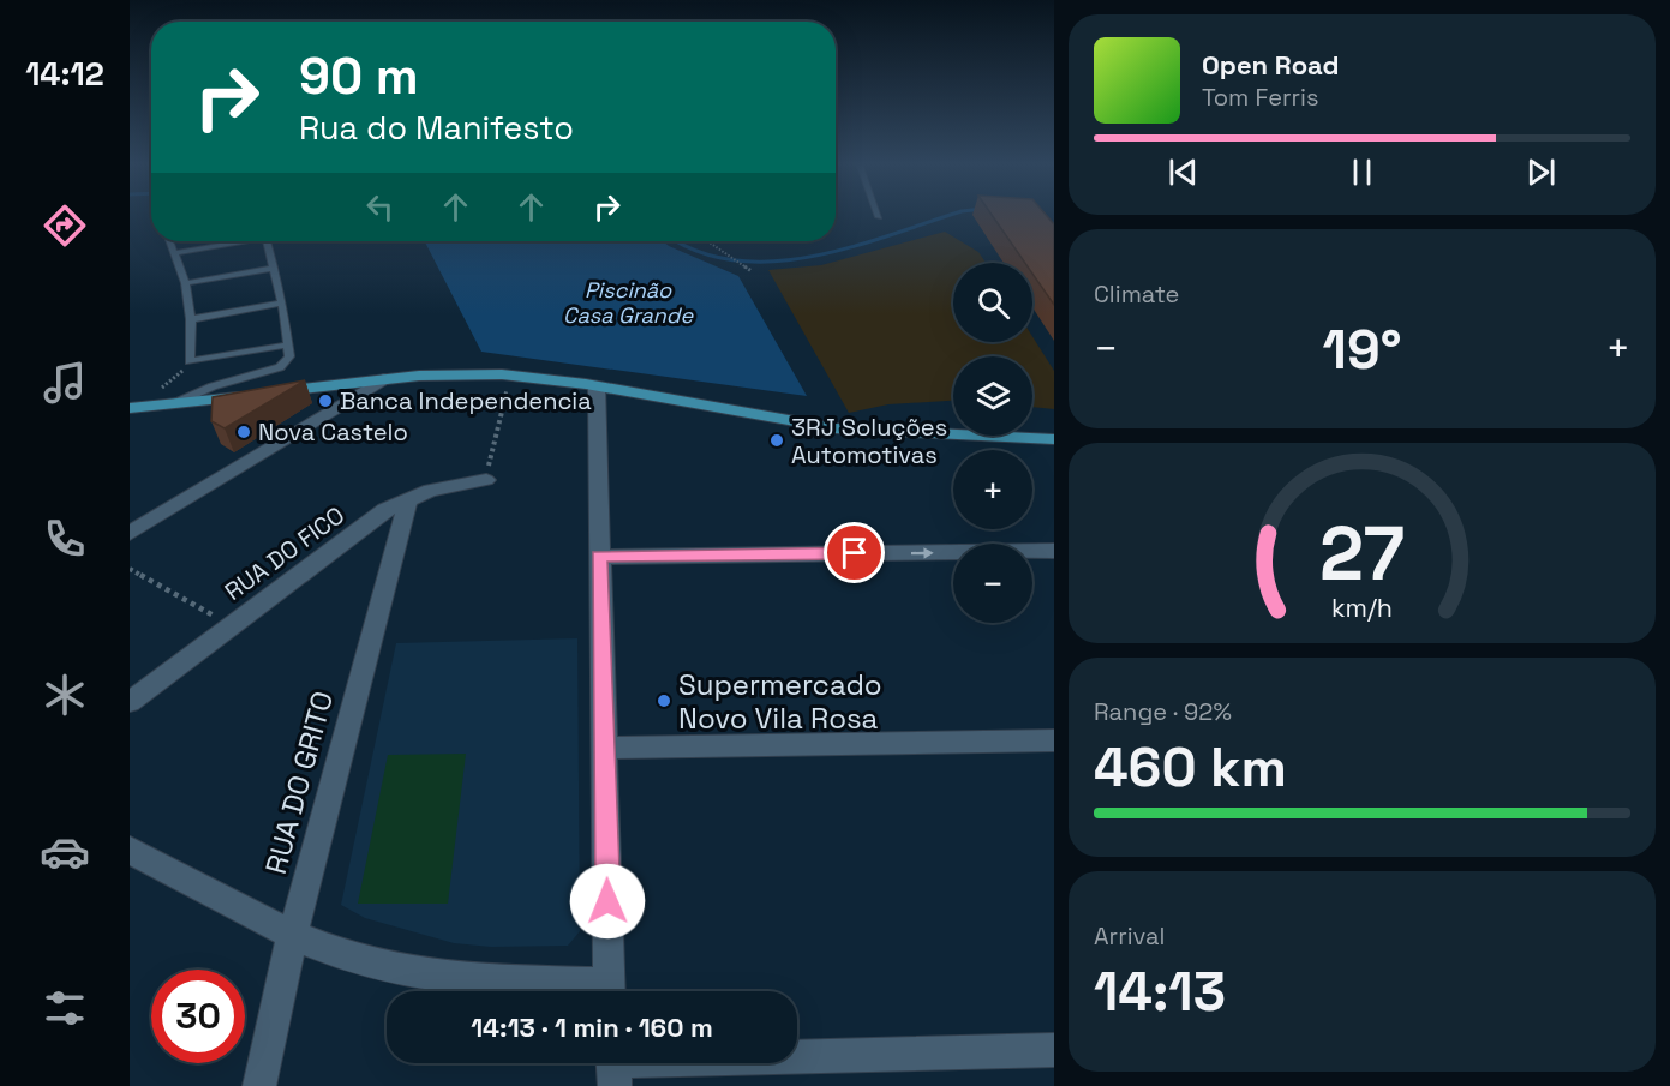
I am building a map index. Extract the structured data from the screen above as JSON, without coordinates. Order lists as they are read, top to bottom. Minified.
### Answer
{"streets":{"street":["RUA DO FICO","RUA DO GRITO"]},"crossings":[["RUA DO FICO","RUA DO GRITO"]],"water":["Piscinão Casa Grande"],"places":["Banca Independencia","Nova Castelo","3RJ Soluções Automotivas","Supermercado Novo Vila Rosa"],"page":{"tabs":"14:12","turn":["90 m","Rua do Manifesto"],"song":["Open Road","Tom Ferris"],"tile":["Climate",["Range · 92%","460 km"],["Arrival","14:13"]],"map_buttons":["+","−"],"heat":["−","19°","+"],"limit":"30","trip":"14:13 · 1 min · 160 m","gauge":["27","km/h"]}}
